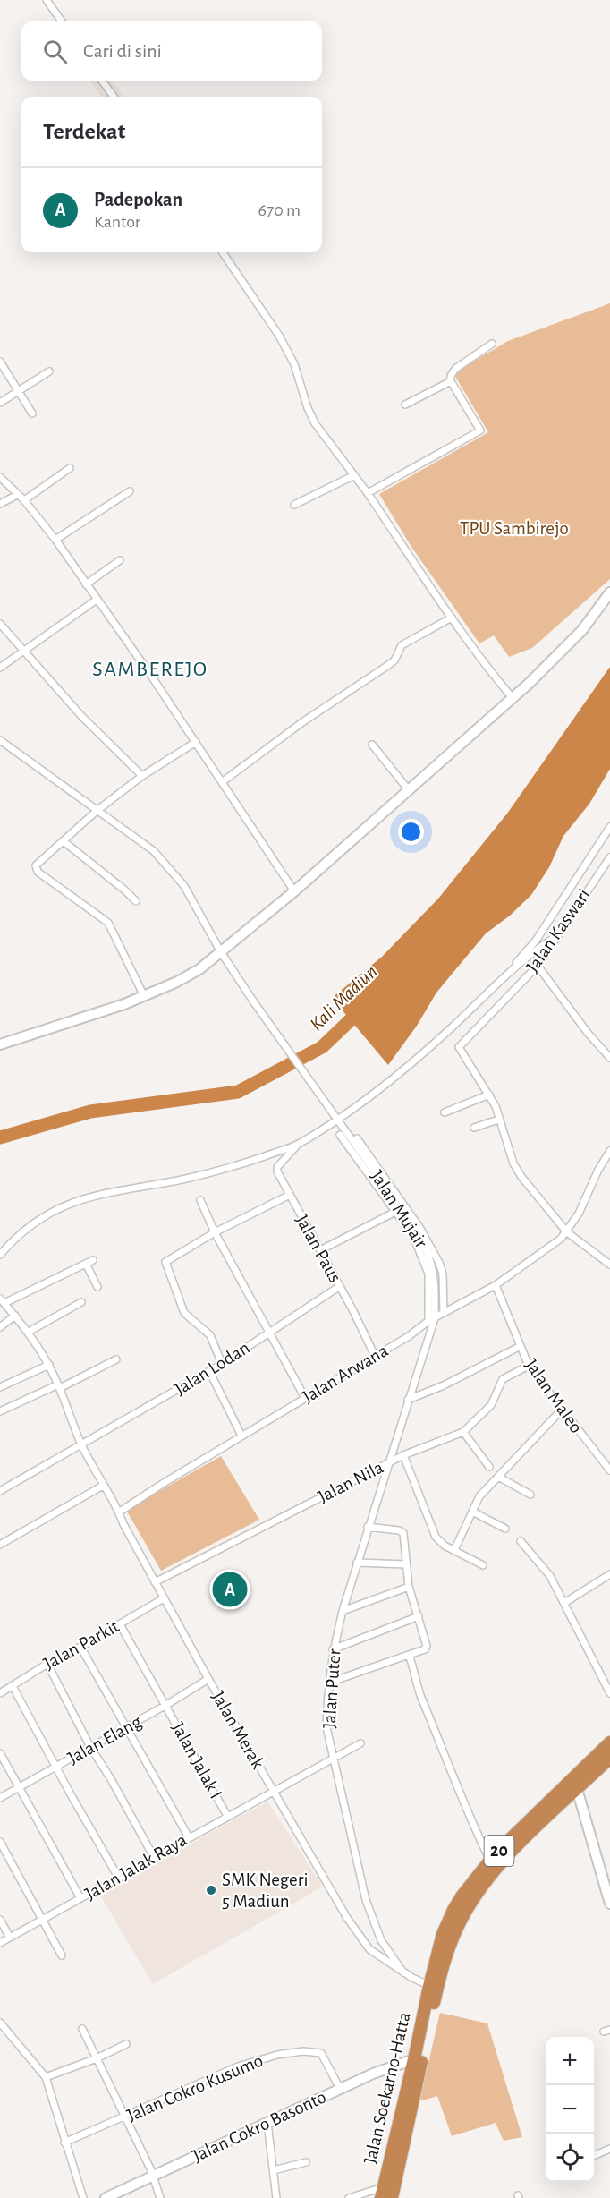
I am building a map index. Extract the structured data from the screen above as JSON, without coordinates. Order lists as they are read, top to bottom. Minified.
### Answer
{"streets":{"highway":["20","Jalan Soekarno-Hatta"],"main road":["Jalan Cokro Basonto"],"street":["Jalan Kaswari","Jalan Mujair","Jalan Paus","Jalan Lodan","Jalan Arwana","Jalan Maleo","Jalan Nila","Jalan Parkit","Jalan Puter","Jalan Merak","Jalan Elang","Jalan Jalak I","Jalan Jalak Raya","Jalan Cokro Kusumo"]},"crossings":[["Jalan Mujair","Jalan Arwana"],["Jalan Mujair","Jalan Nila"],["Jalan Mujair","Jalan Puter"],["Jalan Paus","Jalan Lodan"],["Jalan Paus","Jalan Arwana"],["Jalan Lodan","Jalan Merak"],["Jalan Arwana","Jalan Maleo"],["Jalan Arwana","Jalan Merak"],["Jalan Maleo","Jalan Nila"],["Jalan Nila","Jalan Puter"],["Jalan Nila","Jalan Merak"],["Jalan Parkit","Jalan Merak"],["Jalan Parkit","Jalan Jalak I"],["Jalan Puter","Jalan Merak"],["Jalan Puter","Jalan Jalak Raya"],["Jalan Merak","Jalan Elang"],["Jalan Merak","20"],["Jalan Merak","Jalan Jalak Raya"],["Jalan Merak","Jalan Soekarno-Hatta"],["Jalan Elang","Jalan Jalak I"],["Jalan Jalak I","Jalan Jalak Raya"],["20","Jalan Soekarno-Hatta"],["Jalan Cokro Kusumo","Jalan Cokro Basonto"],["Jalan Soekarno-Hatta","Jalan Cokro Basonto"]],"districts":["SAMBEREJO"],"water":["Kali Madiun"],"parks":["TPU Sambirejo"],"places":["SMK Negeri 5 Madiun"],"page":{"search":"Cari di sini","heading":"Terdekat","list":[{"mark":"A","name":"Padepokan","note":"Kantor","value":"670 m"}],"pins":"A","map_buttons":["+","−"]}}
